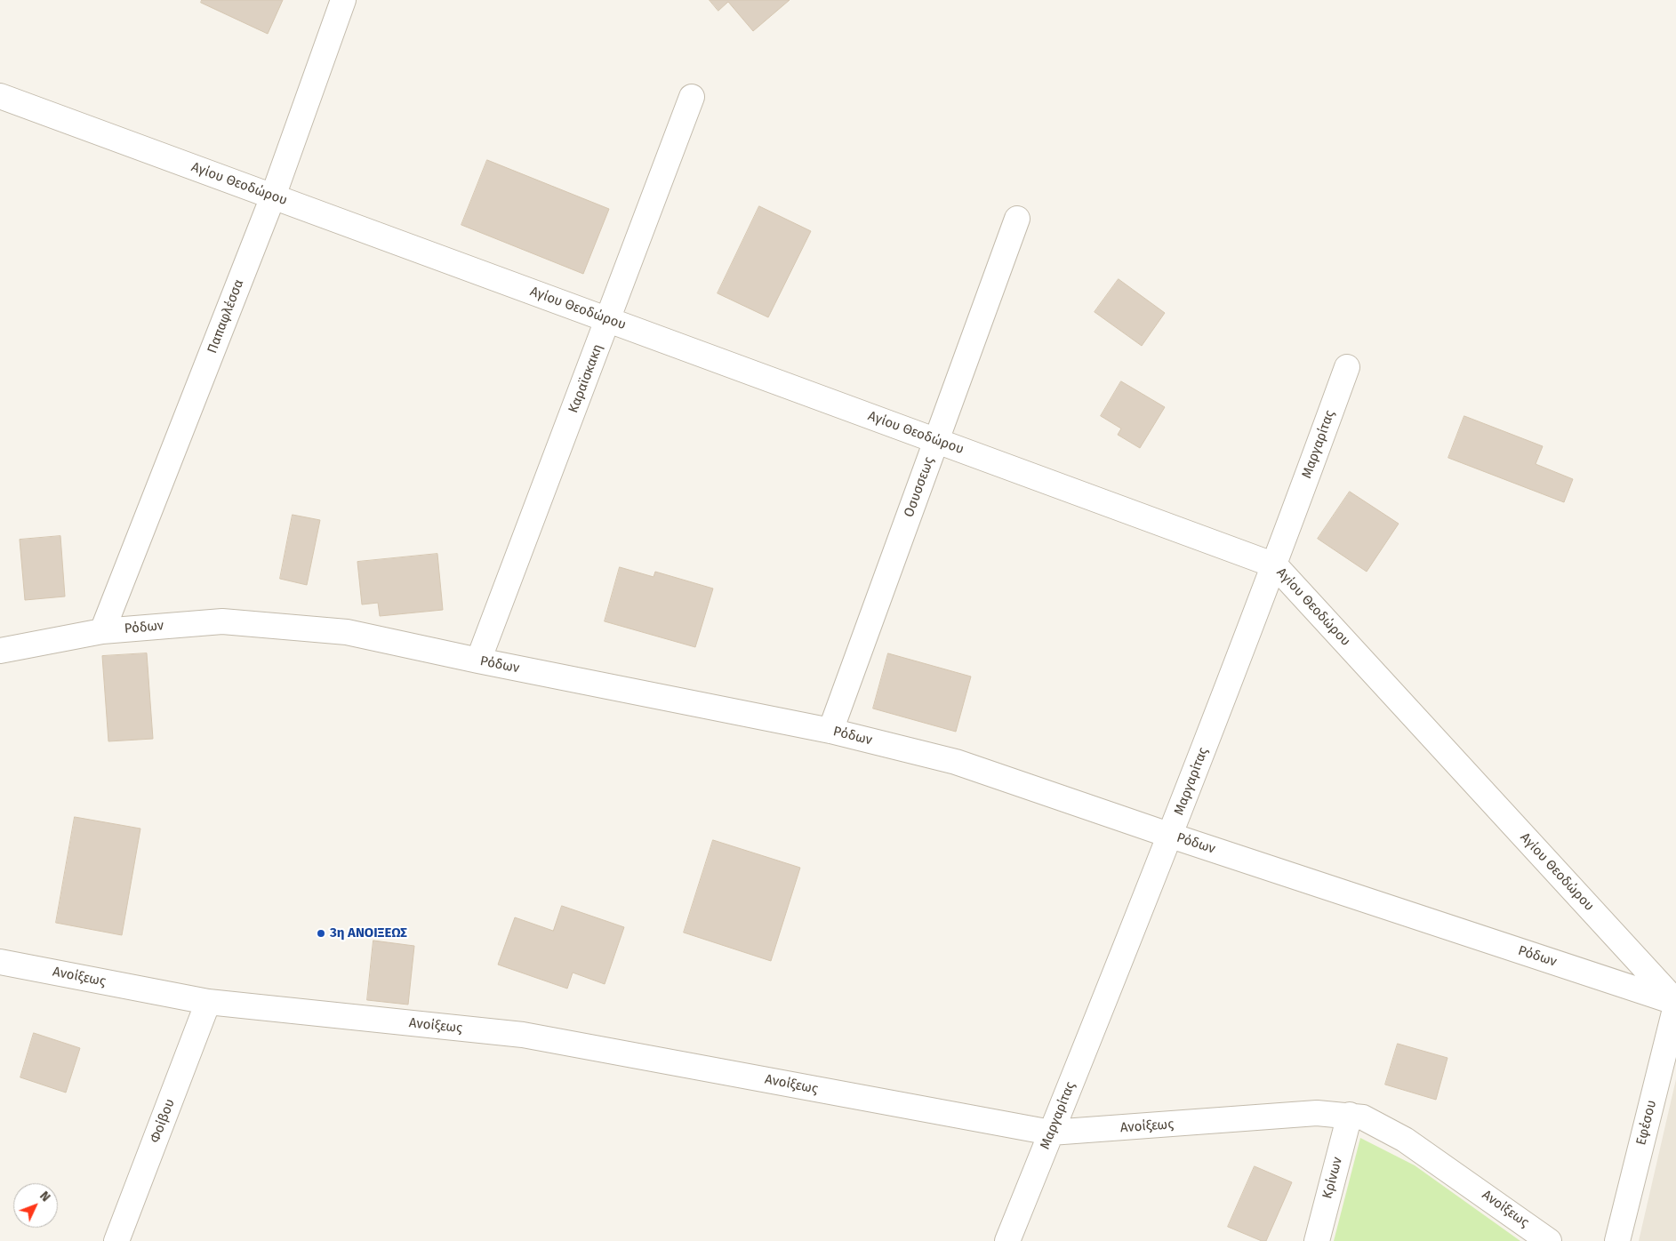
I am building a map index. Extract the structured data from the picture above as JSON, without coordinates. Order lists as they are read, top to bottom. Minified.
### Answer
{"streets":{"street":["Αγίου Θεοδώρου","Παπαφλέσσα","Καραϊσκακη","Μαργαρίτας","Οσυσσεως","Ρόδων","Ανοίξεως","Φοίβου","Εφέσου","Κρίνων"]},"crossings":[["Αγίου Θεοδώρου","Παπαφλέσσα"],["Αγίου Θεοδώρου","Καραϊσκακη"],["Αγίου Θεοδώρου","Μαργαρίτας"],["Αγίου Θεοδώρου","Οσυσσεως"],["Αγίου Θεοδώρου","Ρόδων"],["Αγίου Θεοδώρου","Εφέσου"],["Παπαφλέσσα","Ρόδων"],["Καραϊσκακη","Ρόδων"],["Μαργαρίτας","Ρόδων"],["Μαργαρίτας","Ανοίξεως"],["Οσυσσεως","Ρόδων"],["Ρόδων","Εφέσου"],["Ανοίξεως","Φοίβου"],["Ανοίξεως","Κρίνων"]],"places":["3η ΑΝΟΙΞΕΩΣ"],"north":"top right"}
